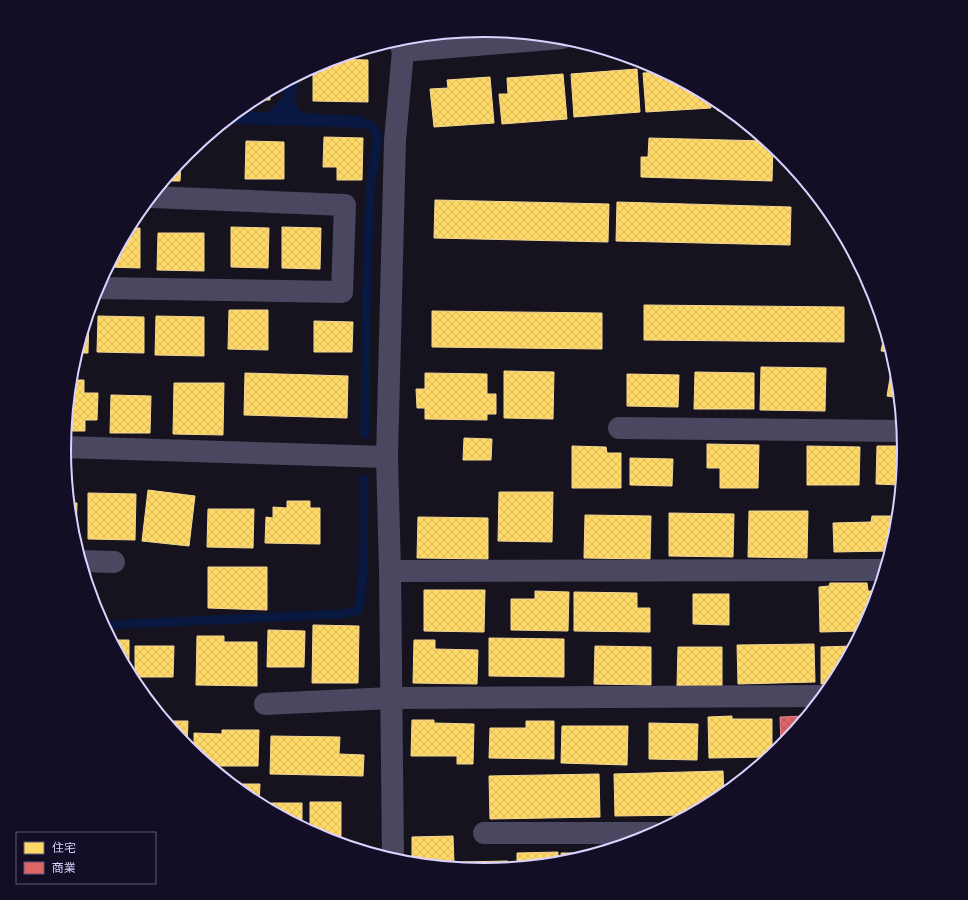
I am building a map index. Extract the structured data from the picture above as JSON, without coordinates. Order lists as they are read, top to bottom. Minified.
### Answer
{"legend":["住宅","商業"]}
